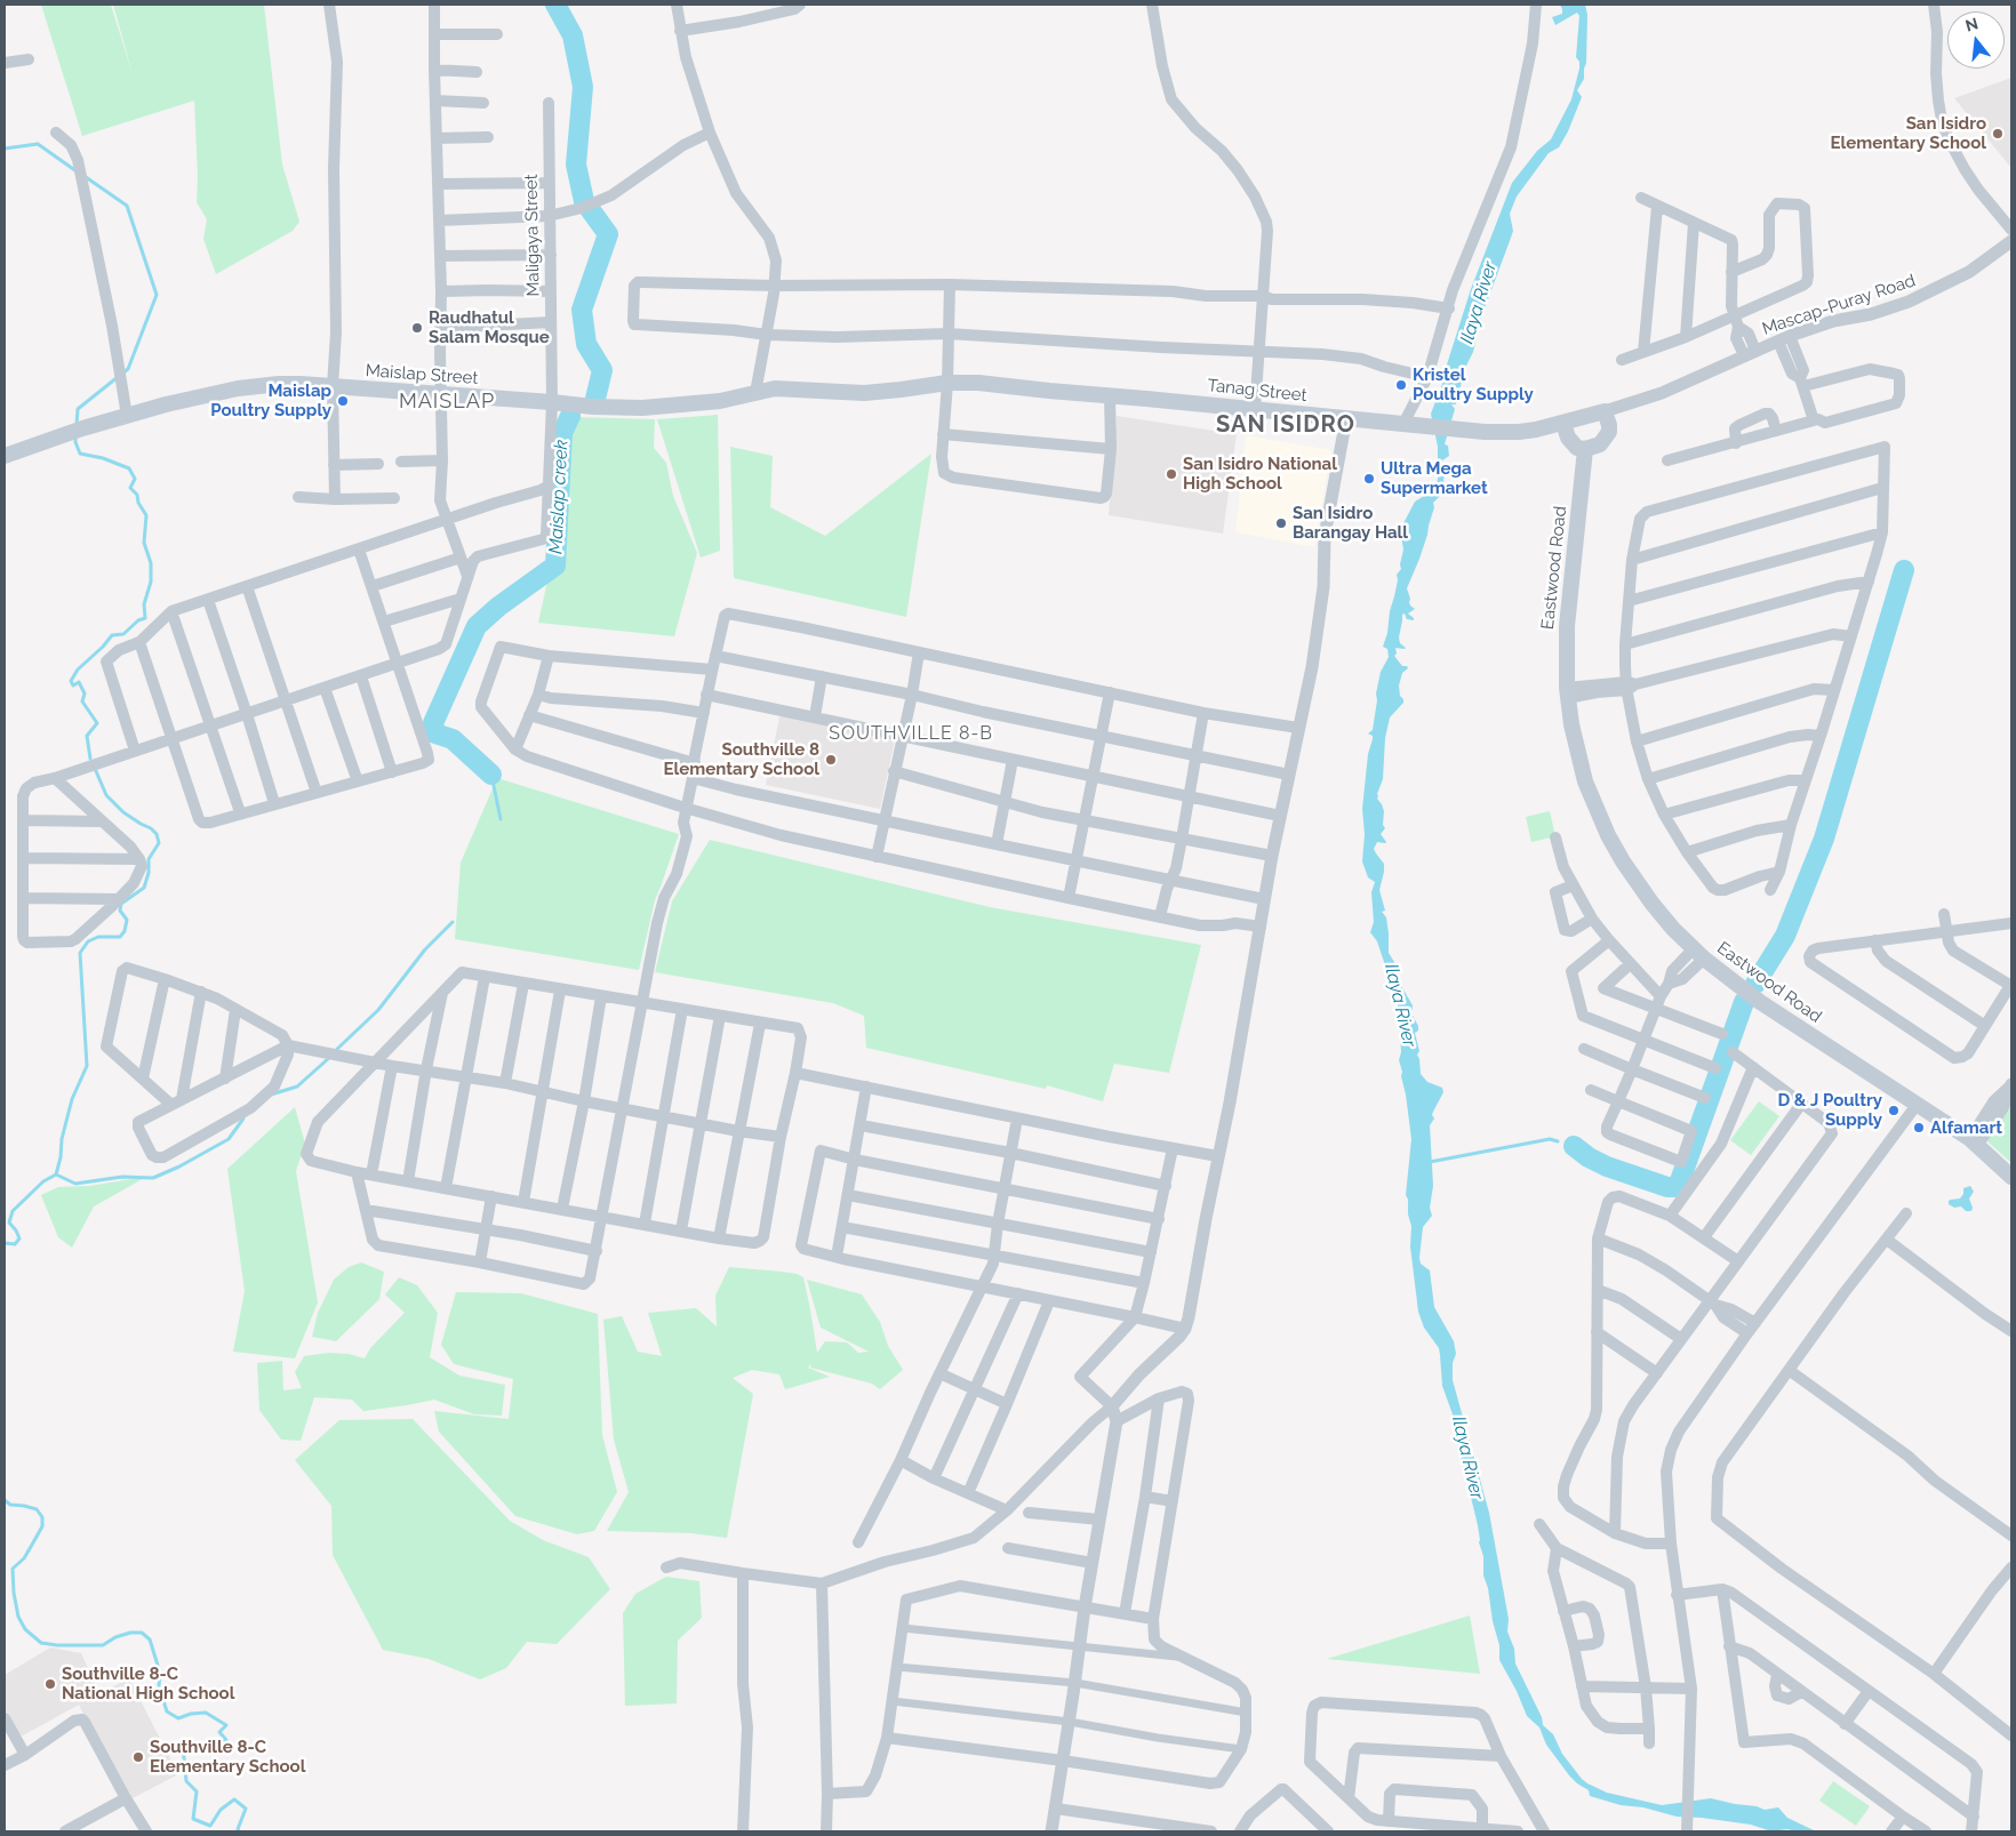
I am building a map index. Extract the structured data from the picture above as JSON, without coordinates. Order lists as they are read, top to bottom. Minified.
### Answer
{"streets":{"main road":["Maislap Street","Tanag Street","Eastwood Road"],"street":["Maligaya Street","Mascap-Puray Road"]},"crossings":[["Maligaya Street","Maislap Street"],["Mascap-Puray Road","Tanag Street"],["Maislap Street","Tanag Street"]],"districts":["MAISLAP","SAN ISIDRO","SOUTHVILLE 8-B"],"water":["Ilaya River","Maislap creek"],"places":["San Isidro Elementary School","Raudhatul Salam Mosque","Kristel Poultry Supply","Maislap Poultry Supply","San Isidro National High School","Ultra Mega Supermarket","San Isidro Barangay Hall","Southville 8 Elementary School","D & J Poultry Supply","Alfamart","Southville 8-C National High School","Southville 8-C Elementary School"],"north":"top"}
